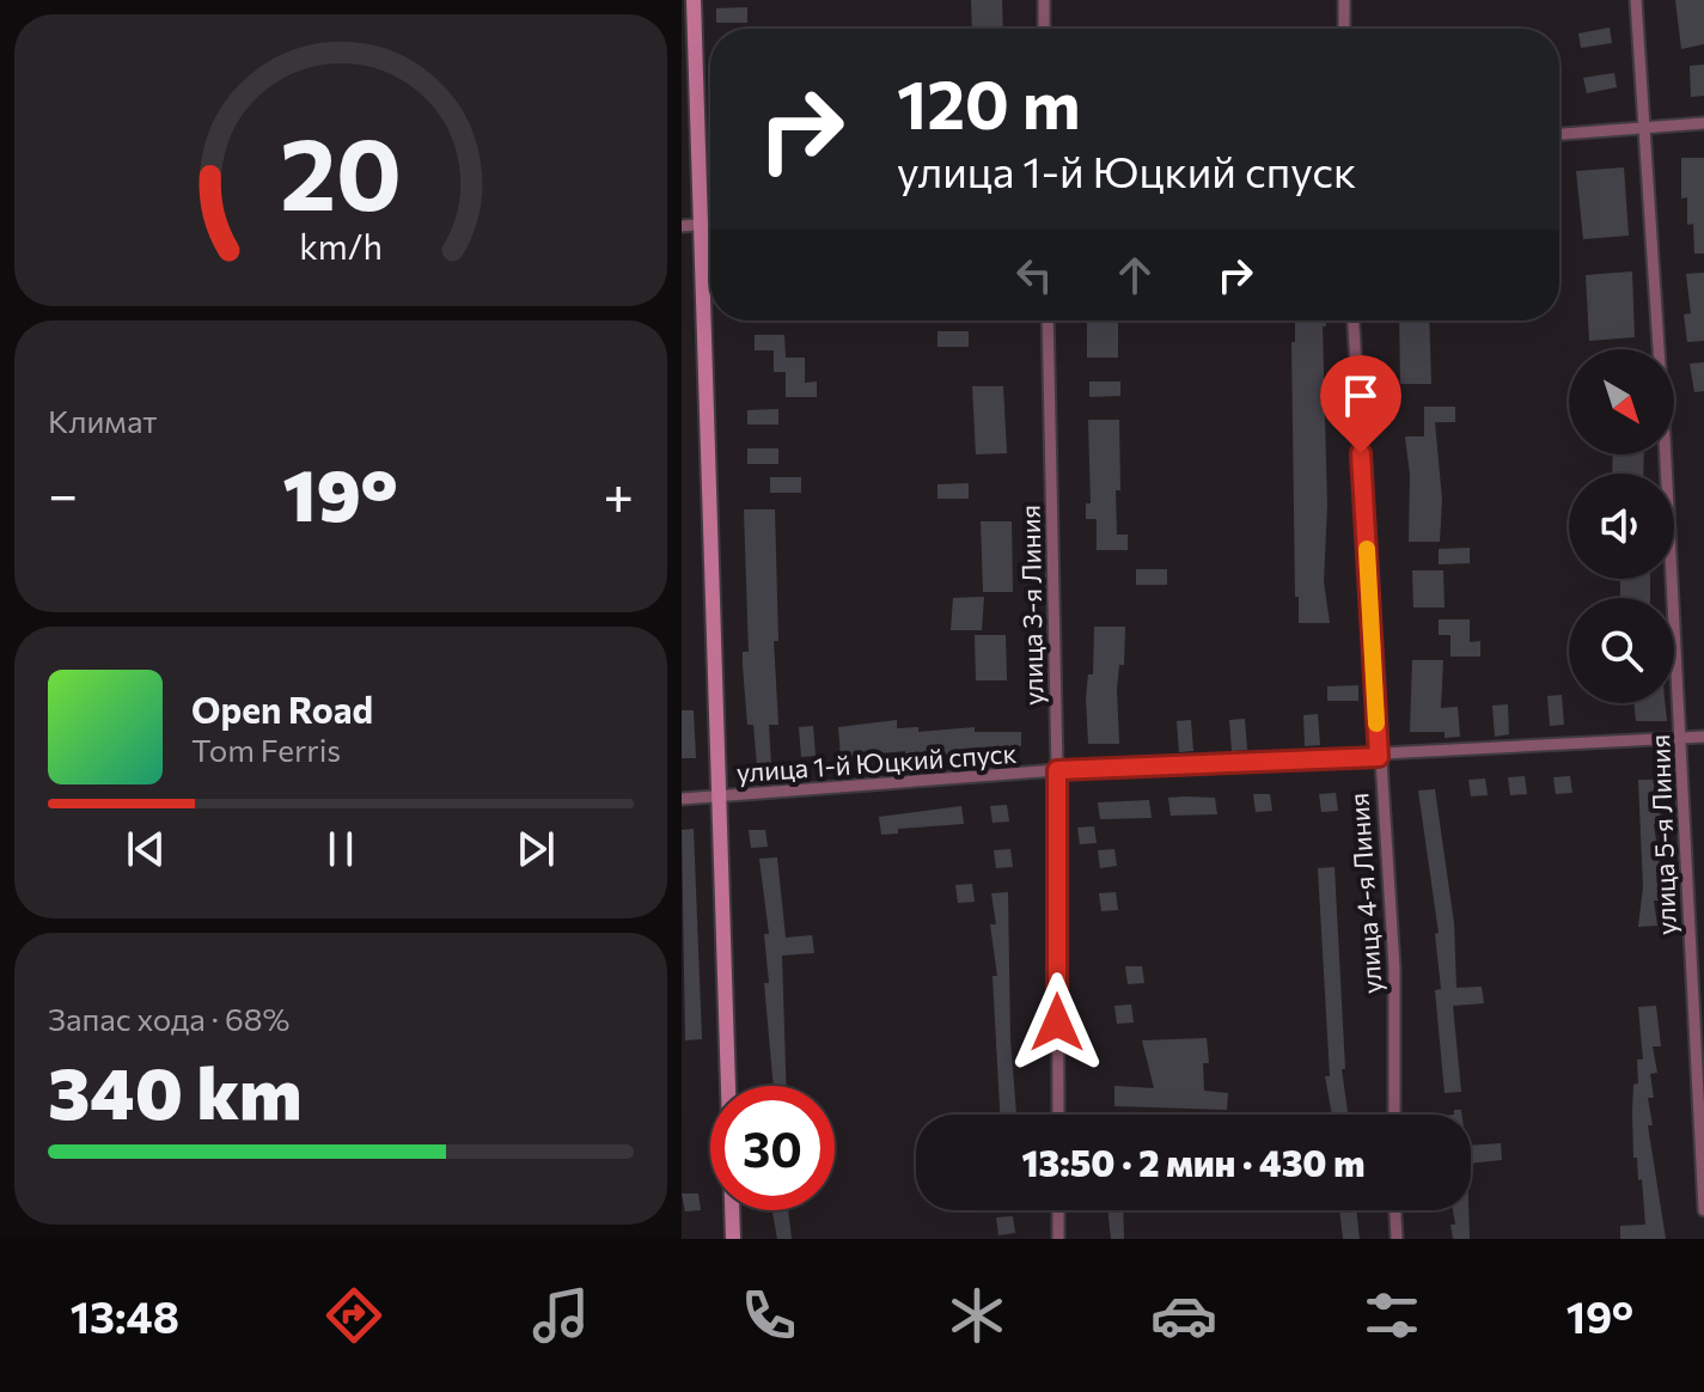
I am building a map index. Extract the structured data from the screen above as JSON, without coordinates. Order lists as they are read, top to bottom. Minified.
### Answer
{"streets":{"street":["улица 3-я Линия","улица 1-й Юцкий спуск","улица 5-я Линия","улица 4-я Линия"]},"crossings":[["улица 3-я Линия","улица 1-й Юцкий спуск"],["улица 1-й Юцкий спуск","улица 5-я Линия"],["улица 1-й Юцкий спуск","улица 4-я Линия"]],"north":"bottom right","page":{"turn":["120 m","улица 1-й Юцкий спуск"],"tile":["Климат",["Запас хода · 68%","340 km"]],"heat":["−","19°","+"],"song":["Open Road","Tom Ferris"],"limit":"30","trip":"13:50 · 2 мин · 430 m","tabs":["13:48","19°"],"gauge":["20","km/h"]}}
